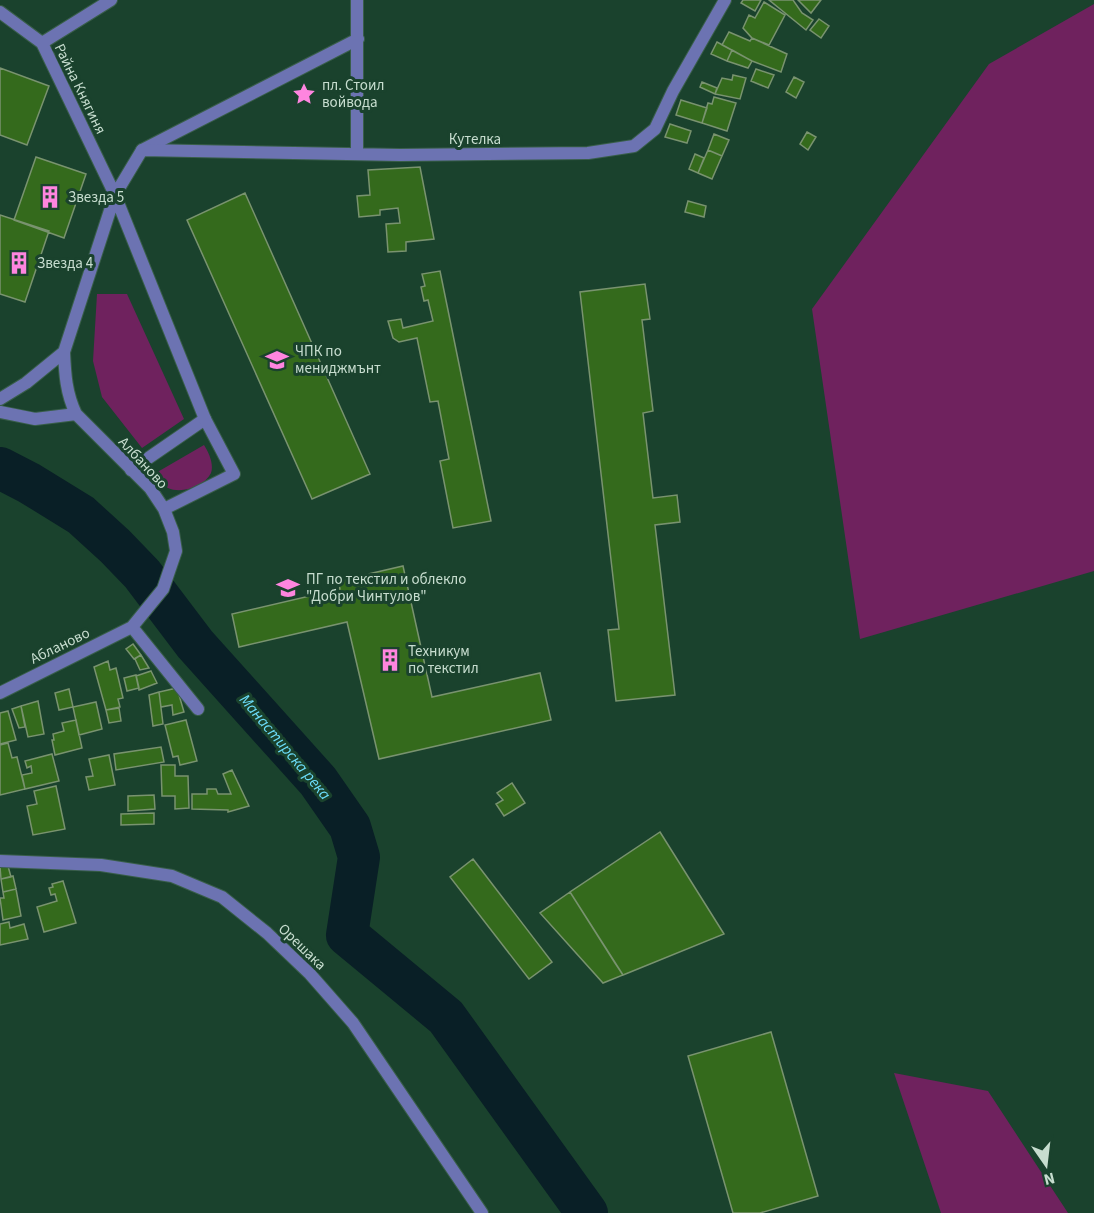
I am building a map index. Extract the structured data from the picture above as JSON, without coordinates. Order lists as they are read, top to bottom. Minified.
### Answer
{"streets":{"street":["Райна Княгиня","Кутелка","Албаново","Абланово","Орешака"]},"crossings":[["Райна Княгиня","Албаново"],["Албаново","Абланово"]],"water":["Манастирска река"],"places":{"place":["пл. Стоил войвода"],"building":["Звезда 5","Звезда 4","Техникум по текстил"],"school or university":["ЧПК по мениджмънт","ПГ по текстил и облекло \"Добри Чинтулов\""]},"north":"bottom"}
